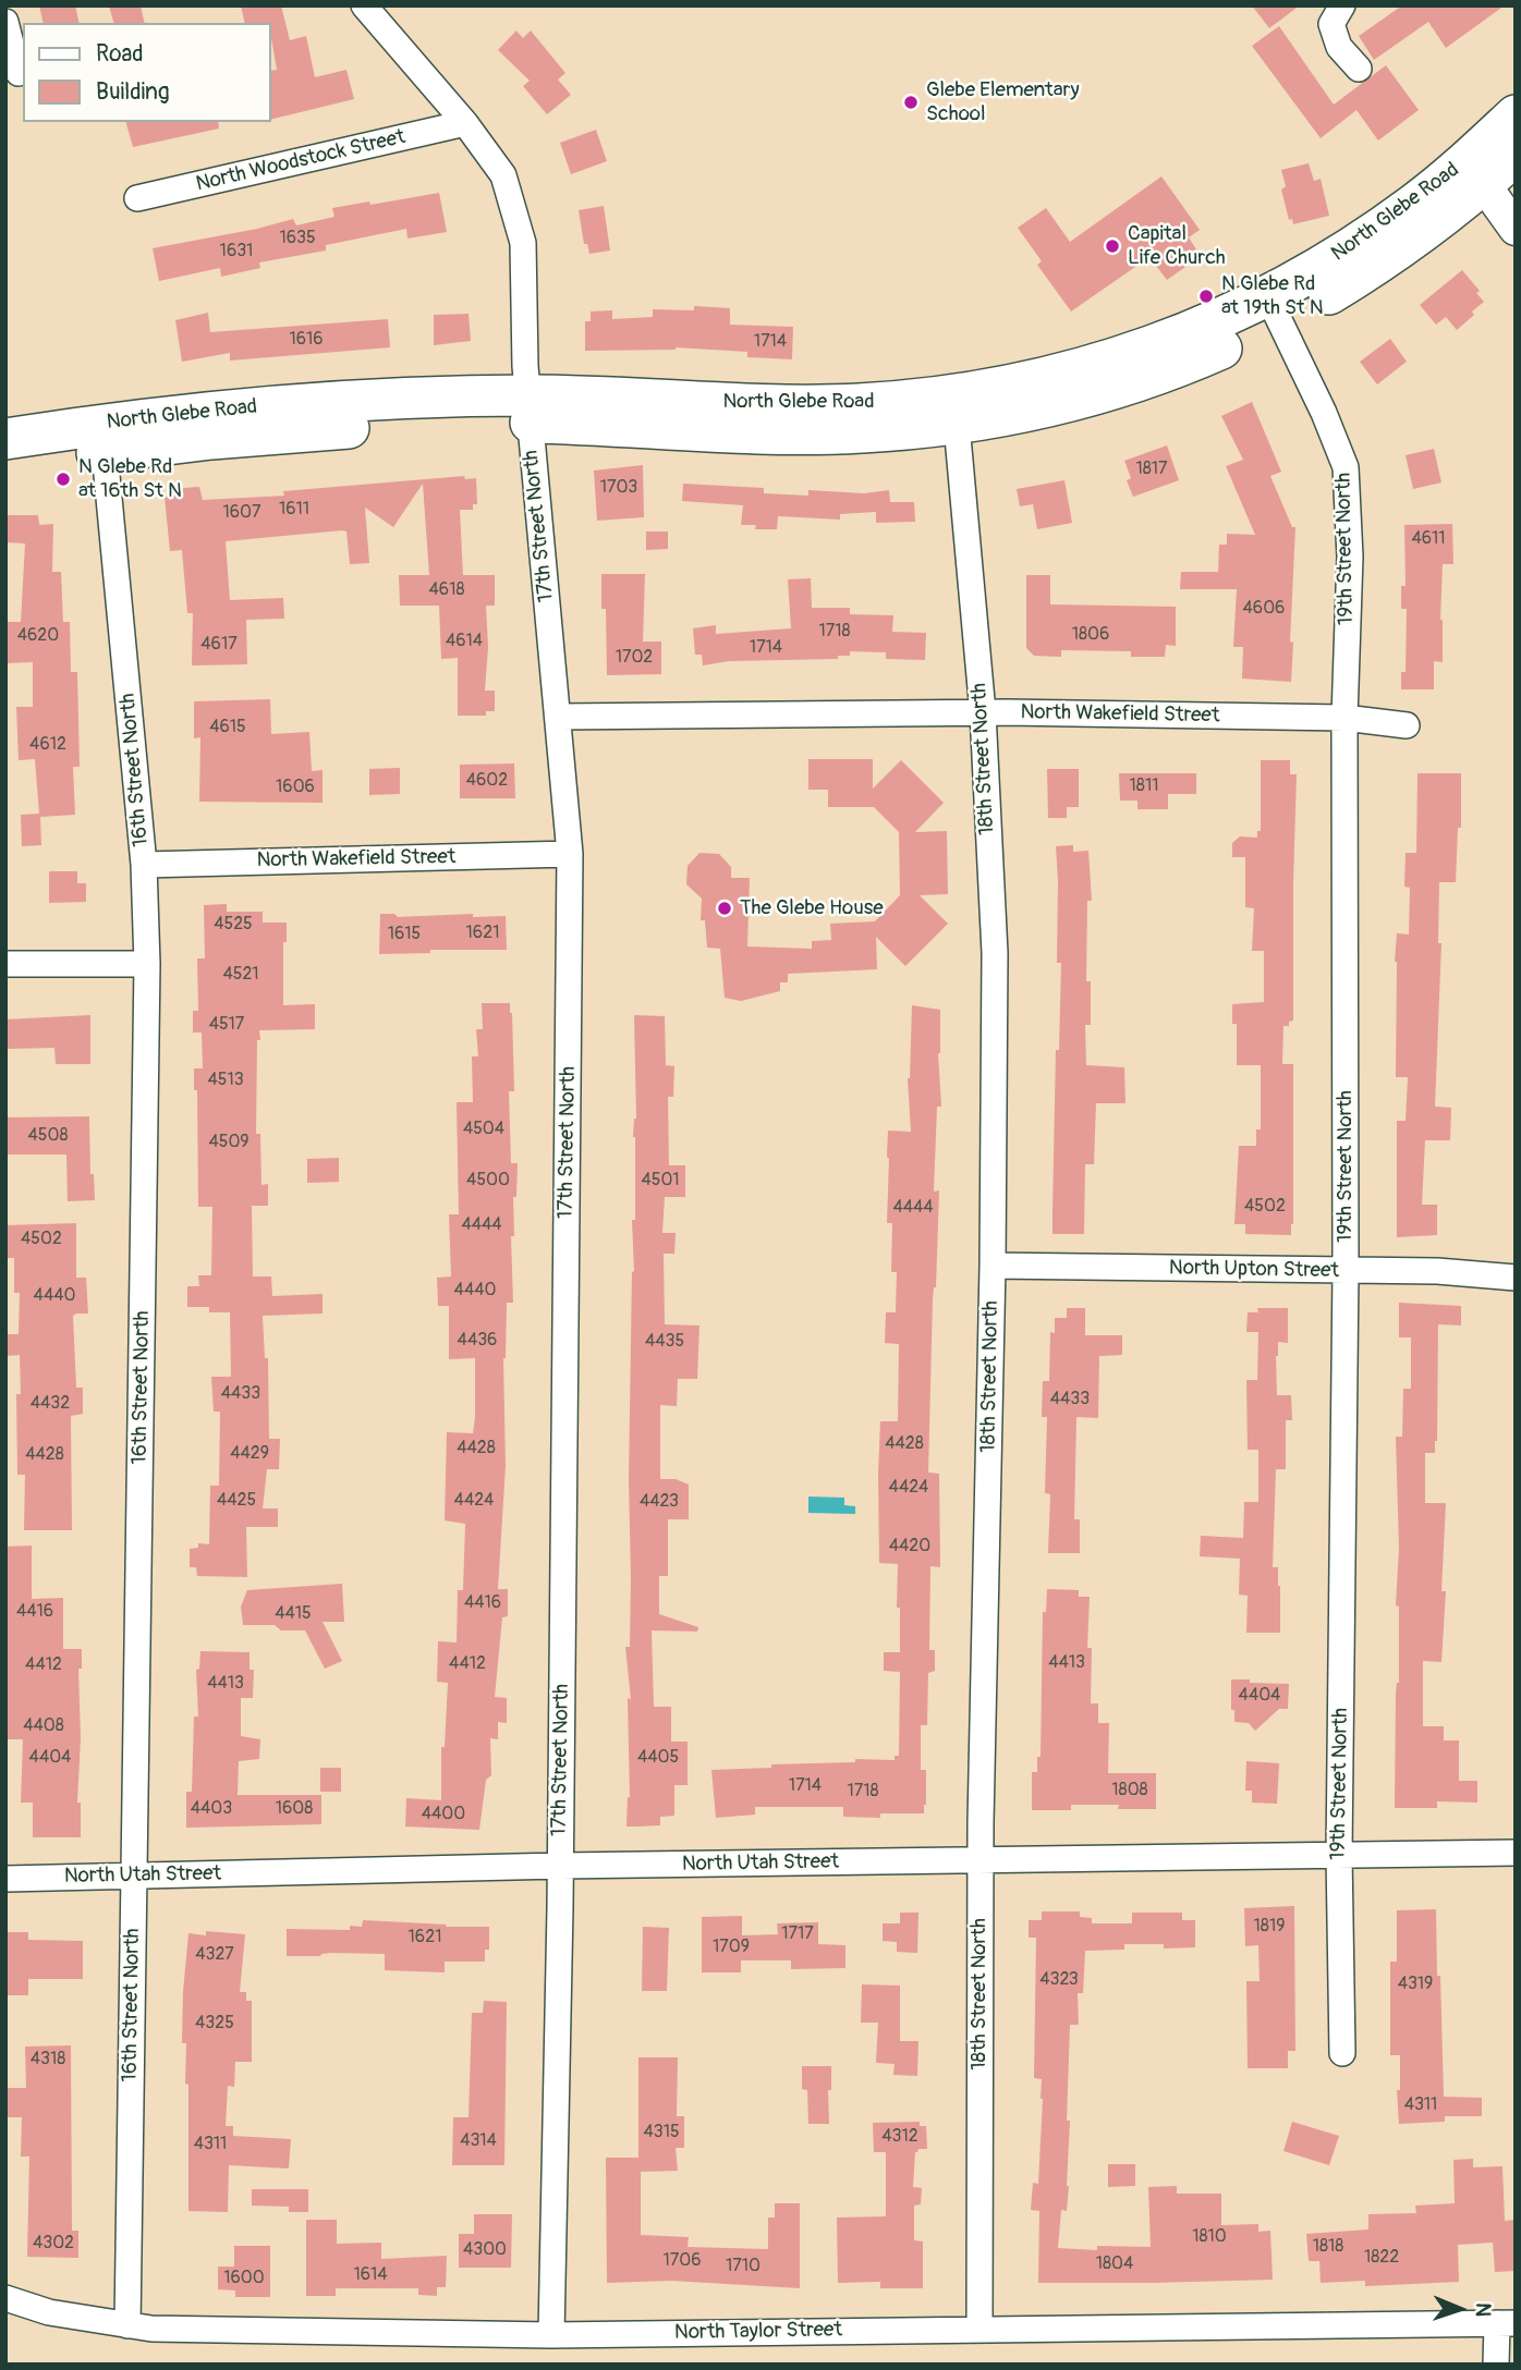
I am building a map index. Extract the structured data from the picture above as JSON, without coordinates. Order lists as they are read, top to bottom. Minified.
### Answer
{"streets":{"main road":["North Glebe Road"],"street":["North Woodstock Street","17th Street North","19th Street North","North Wakefield Street","18th Street North","16th Street North","North Upton Street","North Utah Street","North Taylor Street"]},"crossings":[["North Woodstock Street","17th Street North"],["North Glebe Road","17th Street North"],["North Glebe Road","19th Street North"],["North Glebe Road","18th Street North"],["North Glebe Road","16th Street North"],["17th Street North","North Wakefield Street"],["17th Street North","North Utah Street"],["17th Street North","North Taylor Street"],["19th Street North","North Wakefield Street"],["19th Street North","North Upton Street"],["19th Street North","North Utah Street"],["North Wakefield Street","18th Street North"],["North Wakefield Street","16th Street North"],["18th Street North","North Upton Street"],["18th Street North","North Utah Street"],["18th Street North","North Taylor Street"],["16th Street North","North Utah Street"],["16th Street North","North Taylor Street"]],"places":["Glebe Elementary School","Capital Life Church","N Glebe Rd at 19th St N","N Glebe Rd at 16th St N","The Glebe House"],"house_numbers":["1635","1631","1616","1714","1817","1703","1611","1607","4611","4618","4606","1718","1806","4620","4614","4617","1714","1702","4615","4612","4602","1811","1606","4525","1621","1615","4521","4517","4513","4504","4508","4509","4500","4501","4502","4444","4444","4502","4440","4440","4436","4435","4433","4433","4432","4428","4428","4429","4428","4424","4425","4424","4423","4420","4416","4416","4415","4413","4412","4412","4413","4404","4408","4404","4405","1714","1808","1718","4403","1608","4400","1819","1717","1621","1709","4327","4323","4319","4325","4318","4311","4315","4312","4314","4311","1810","4302","1818","4300","1822","1706","1804","1710","1614","1600"],"legend":["Road","Building"],"north":"right"}
